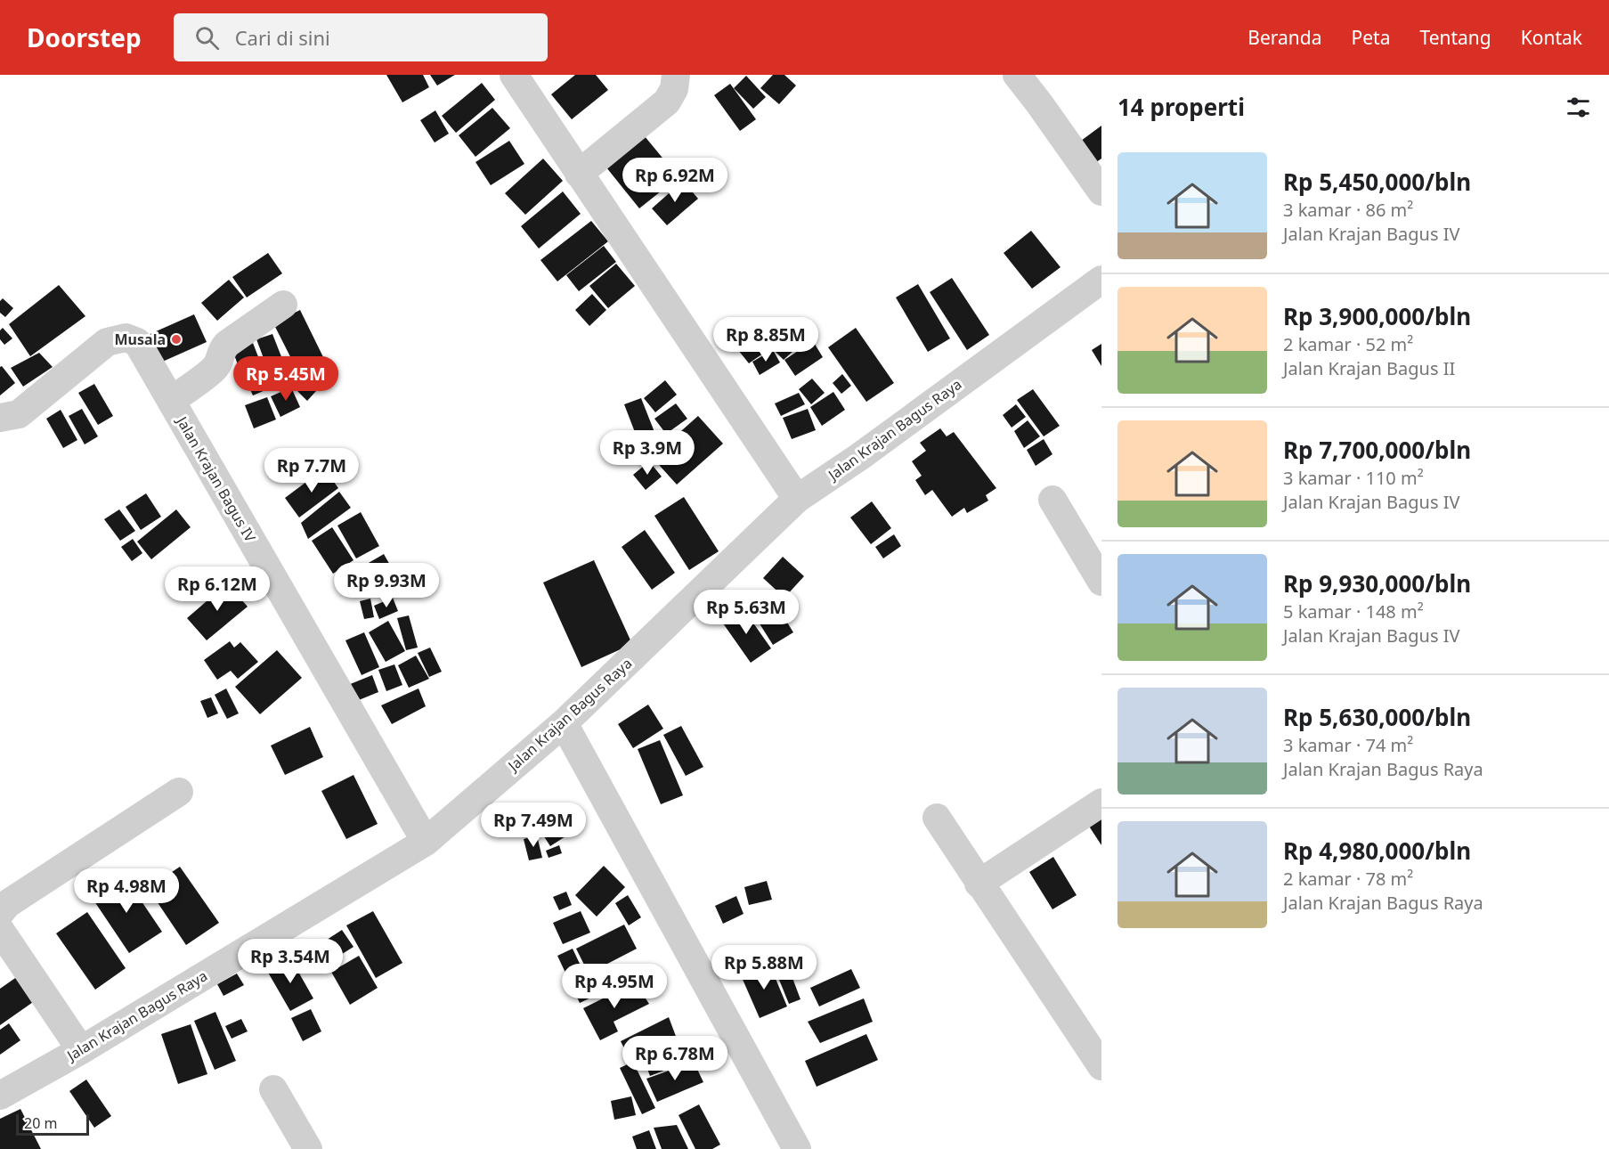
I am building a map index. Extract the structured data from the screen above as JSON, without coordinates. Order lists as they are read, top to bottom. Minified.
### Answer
{"streets":{"street":["Jalan Krajan Bagus Raya","Jalan Krajan Bagus IV"]},"crossings":[["Jalan Krajan Bagus Raya","Jalan Krajan Bagus IV"]],"places":["Musala"],"scale_bar":"20 m","page":{"header":"Doorstep","search":"Cari di sini","nav":["Beranda","Peta","Tentang","Kontak"],"heading":"14 properti","list":[{"name":"Rp 5,450,000/bln","note":"3 kamar · 86 m² · Jalan Krajan Bagus IV"},{"name":"Rp 3,900,000/bln","note":"2 kamar · 52 m² · Jalan Krajan Bagus II"},{"name":"Rp 7,700,000/bln","note":"3 kamar · 110 m² · Jalan Krajan Bagus IV"},{"name":"Rp 9,930,000/bln","note":"5 kamar · 148 m² · Jalan Krajan Bagus IV"},{"name":"Rp 5,630,000/bln","note":"3 kamar · 74 m² · Jalan Krajan Bagus Raya"},{"name":"Rp 4,980,000/bln","note":"2 kamar · 78 m² · Jalan Krajan Bagus Raya"}],"price":["Rp 6.92M","Rp 8.85M","Rp 5.45M","Rp 3.9M","Rp 7.7M","Rp 9.93M","Rp 6.12M","Rp 5.63M","Rp 7.49M","Rp 4.98M","Rp 3.54M","Rp 5.88M","Rp 4.95M","Rp 6.78M"],"scale":"20 m"}}
